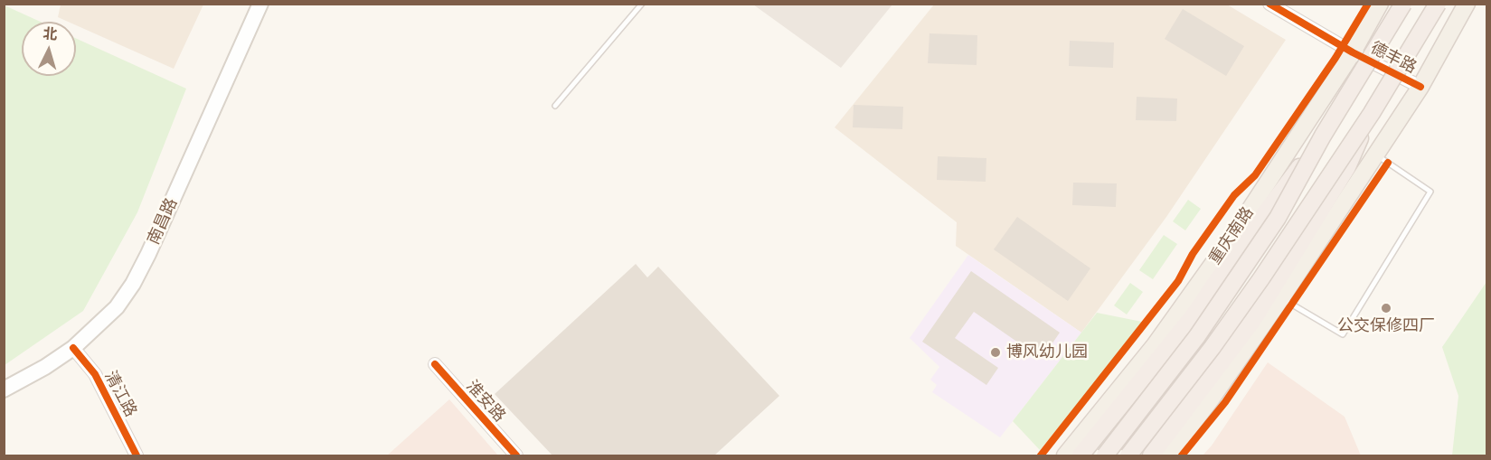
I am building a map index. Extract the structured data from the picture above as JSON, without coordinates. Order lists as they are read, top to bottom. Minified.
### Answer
{"streets":{"main road":["南昌路","重庆南路"],"street":["德丰路","清江路","淮安路"]},"crossings":[["德丰路","重庆南路"],["南昌路","清江路"]],"places":["公交保修四厂","博风幼儿园"],"north":"top"}
